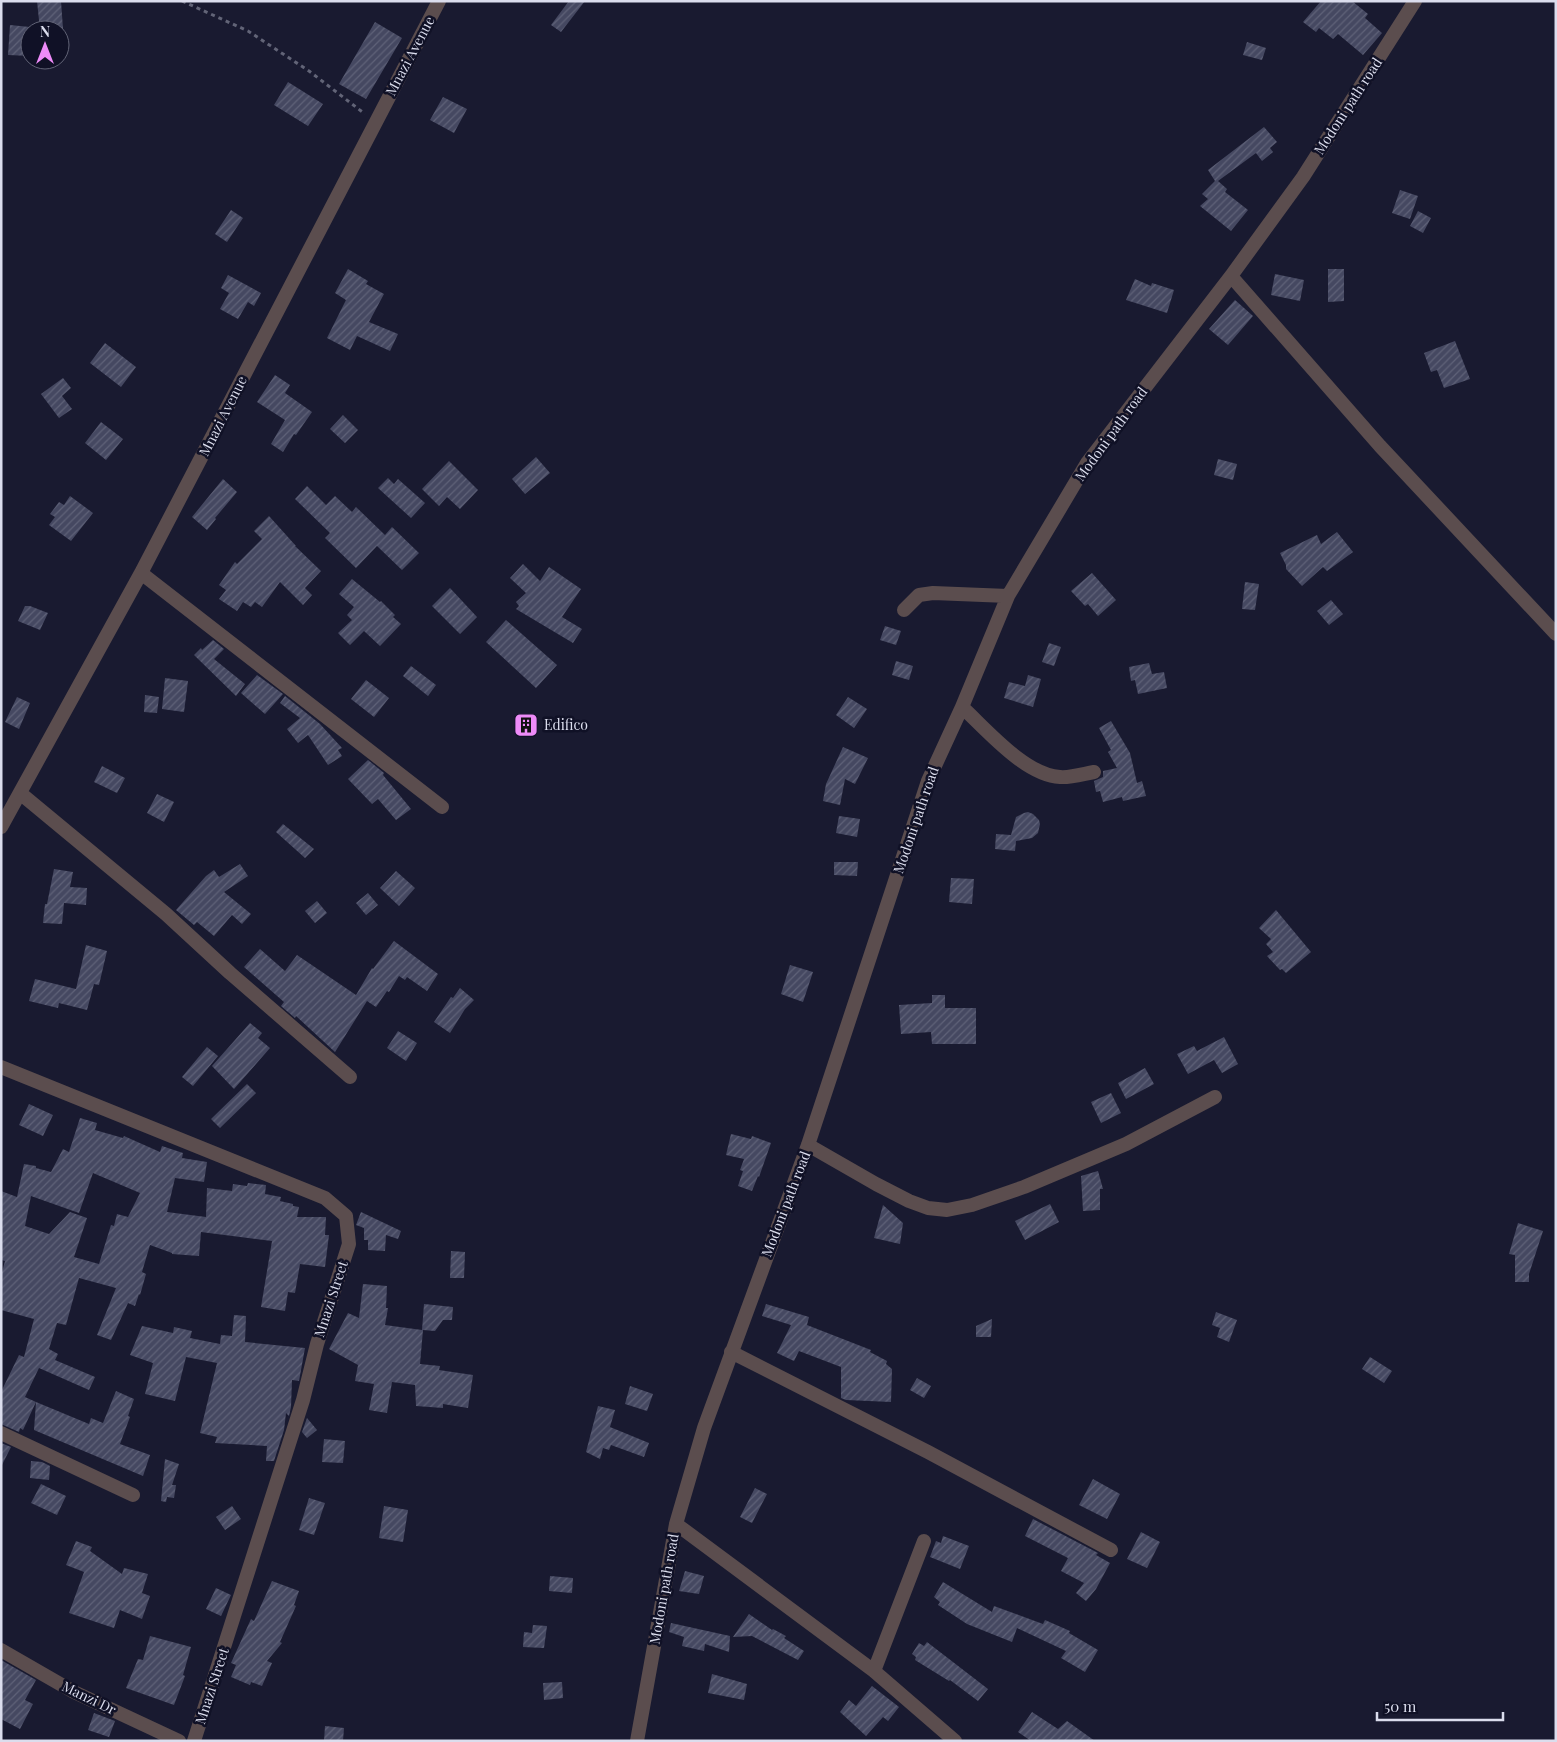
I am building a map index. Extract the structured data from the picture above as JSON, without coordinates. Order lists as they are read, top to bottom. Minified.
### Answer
{"streets":{"street":["Mnazi Avenue","Modoni path road","Mnazi Street","Manzi Dr"]},"places":{"building":["Edifico"]},"scale_bar":"50 m","north":"top"}
